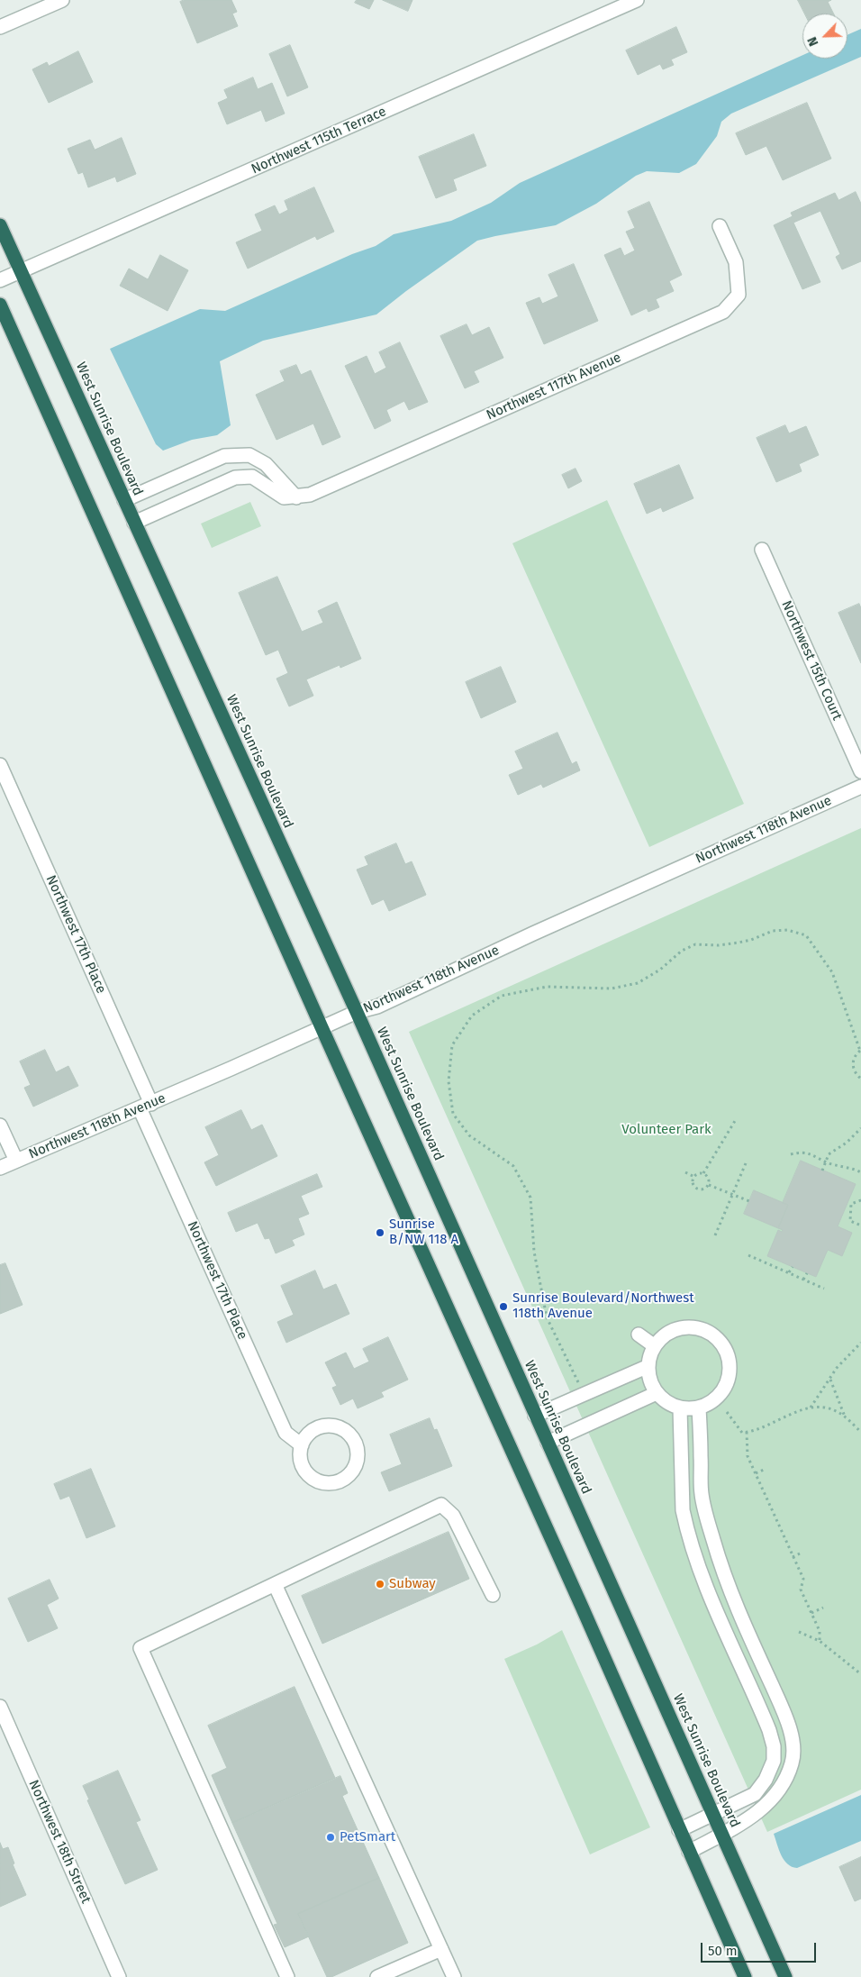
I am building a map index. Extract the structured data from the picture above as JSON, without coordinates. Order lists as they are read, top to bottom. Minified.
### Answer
{"streets":{"highway":["West Sunrise Boulevard"],"street":["Northwest 115th Terrace","Northwest 117th Avenue","Northwest 15th Court","Northwest 118th Avenue","Northwest 17th Place","Northwest 18th Street"]},"crossings":[["Northwest 115th Terrace","West Sunrise Boulevard"],["West Sunrise Boulevard","Northwest 118th Avenue"],["Northwest 118th Avenue","Northwest 17th Place"]],"parks":["Volunteer Park"],"places":["Sunrise B/NW 118 A","Sunrise Boulevard/Northwest 118th Avenue","Subway","PetSmart"],"scale_bar":"50 m","north":"bottom left"}
